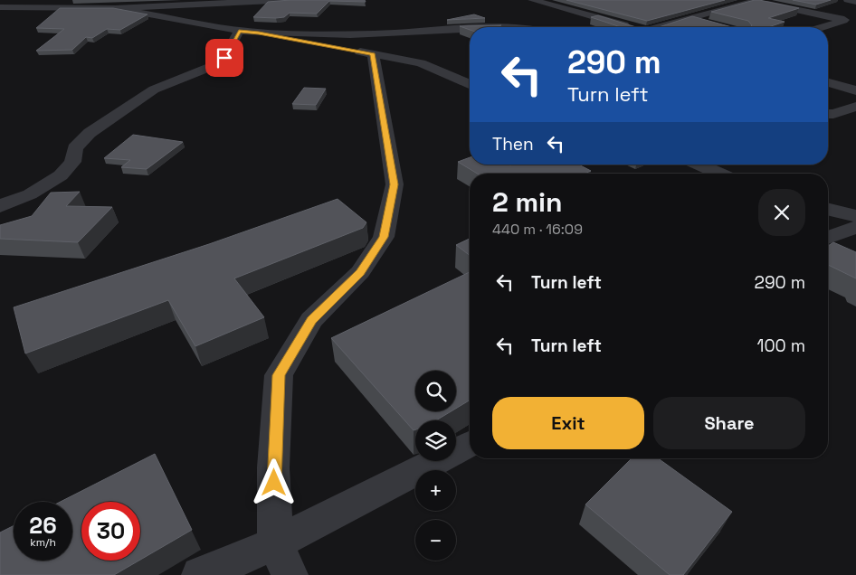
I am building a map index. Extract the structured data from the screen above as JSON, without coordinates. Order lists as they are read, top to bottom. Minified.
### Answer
{"page":{"turn":["290 m","Turn left"],"then":"Then","heading":["2 min","440 m · 16:09"],"list":[{"name":"Turn left","value":"290 m"},{"name":"Turn left","value":"100 m"}],"map_buttons":["+","−"],"buttons":["Exit","Share"],"speed":"26 km/h","limit":"30"}}
